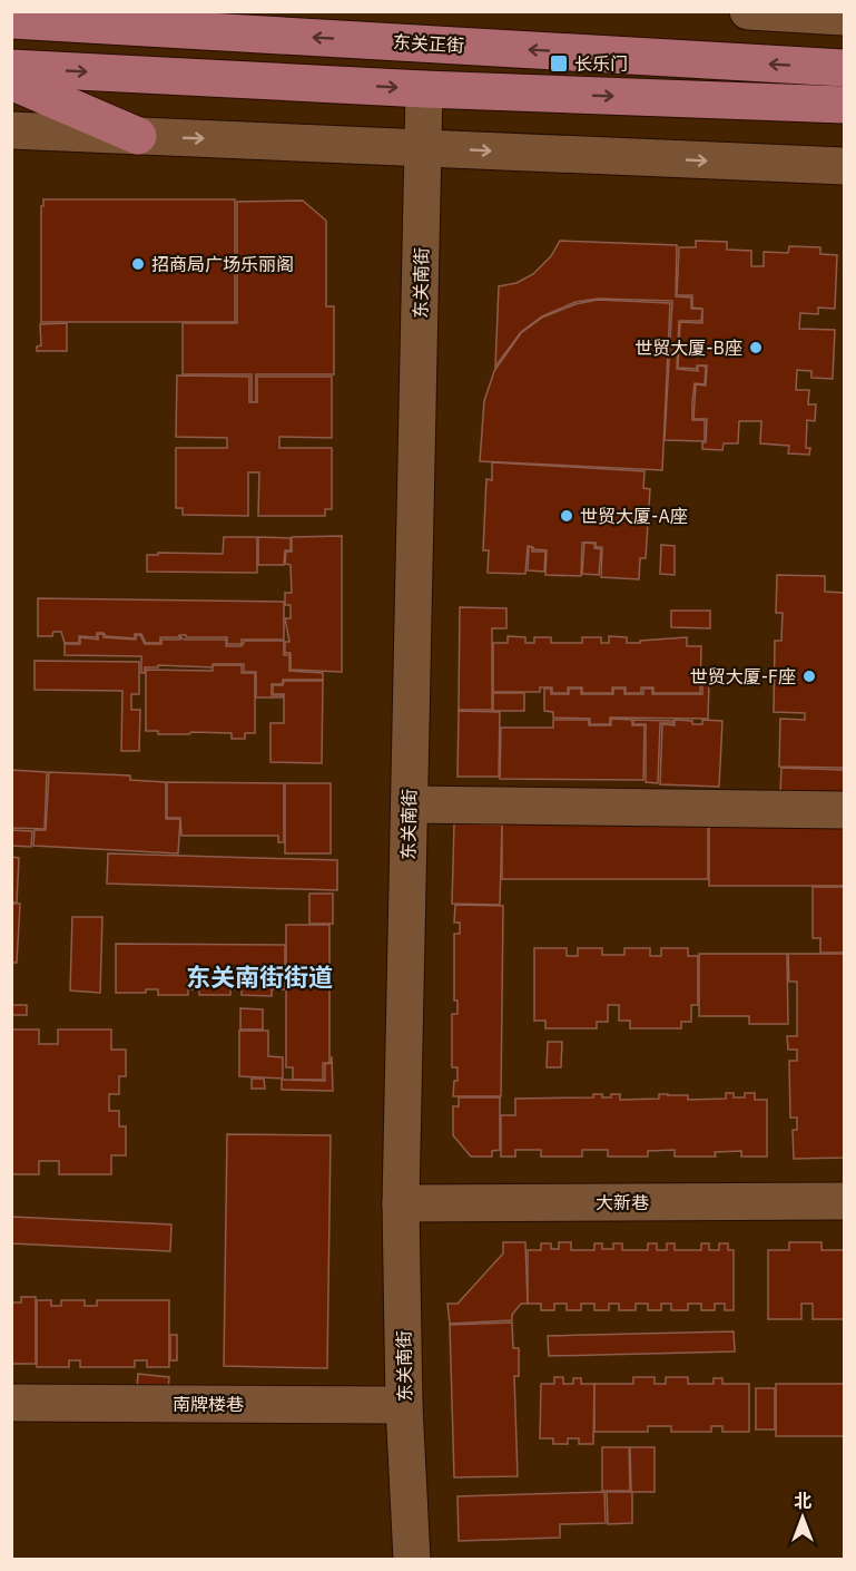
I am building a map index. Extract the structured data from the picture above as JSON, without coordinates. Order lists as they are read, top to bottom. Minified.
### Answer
{"streets":{"main road":["东关正街"],"street":["东关南街","大新巷","南牌楼巷"]},"crossings":[["东关南街","大新巷"],["东关南街","南牌楼巷"]],"districts":["东关南街街道"],"places":{"transit":["长乐门"],"other":["招商局广场乐丽阁","世贸大厦-B座","世贸大厦-A座","世贸大厦-F座"]},"north":"top"}
